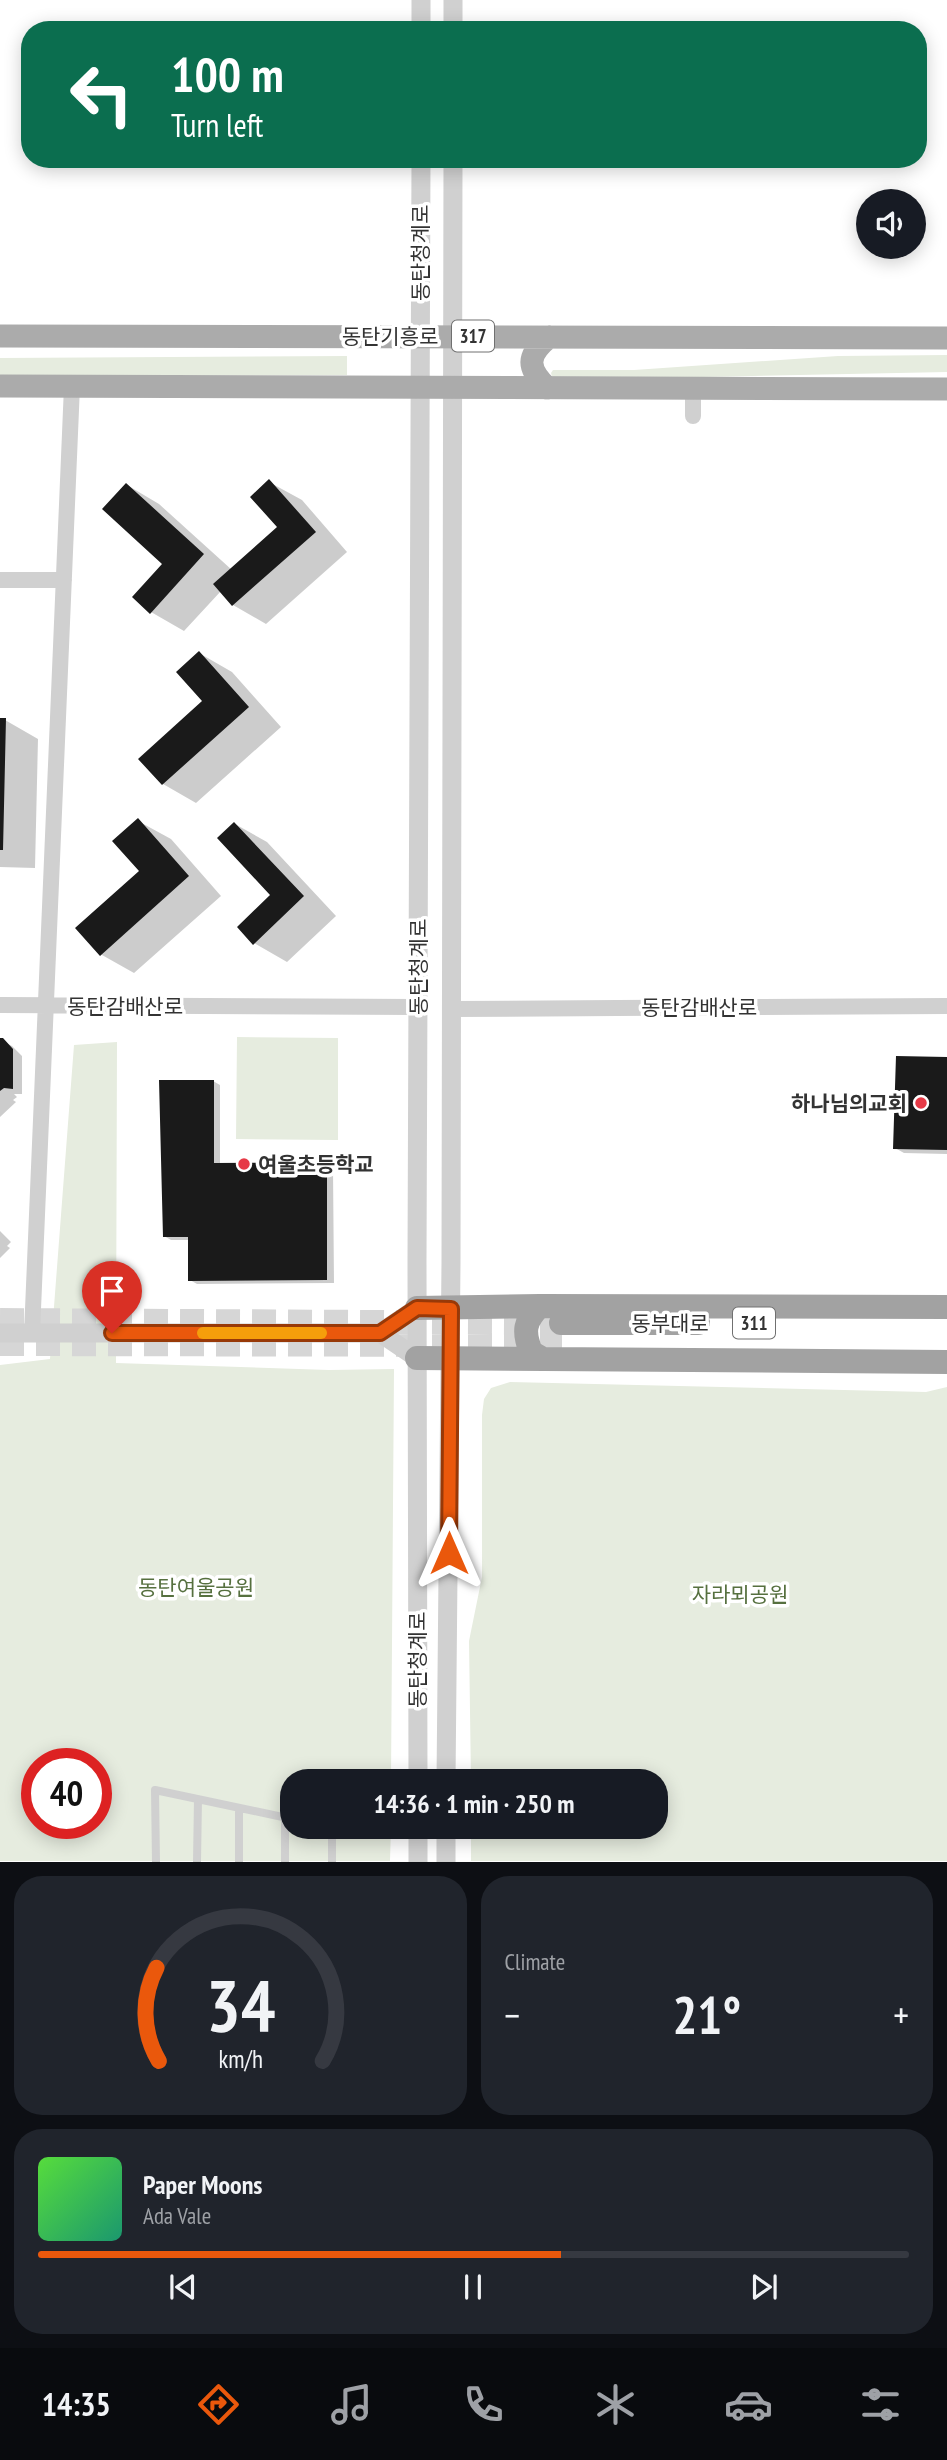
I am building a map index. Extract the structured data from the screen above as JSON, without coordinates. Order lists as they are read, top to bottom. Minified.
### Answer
{"streets":{"highway":["동부대로","311"],"main road":["동탄기흥로","317"],"street":["동탄청계로","동탄감배산로"]},"crossings":[["동탄청계로","동탄기흥로"],["동탄청계로","동탄감배산로"]],"parks":["동탄여울공원","자라뫼공원"],"places":["하나님의교회","여울초등학교"],"page":{"turn":["100 m","Turn left"],"limit":"40","trip":"14:36 · 1 min · 250 m","tile":"Climate","heat":["−","21°","+"],"song":["Paper Moons","Ada Vale"],"tabs":"14:35","gauge":["34","km/h"]}}
